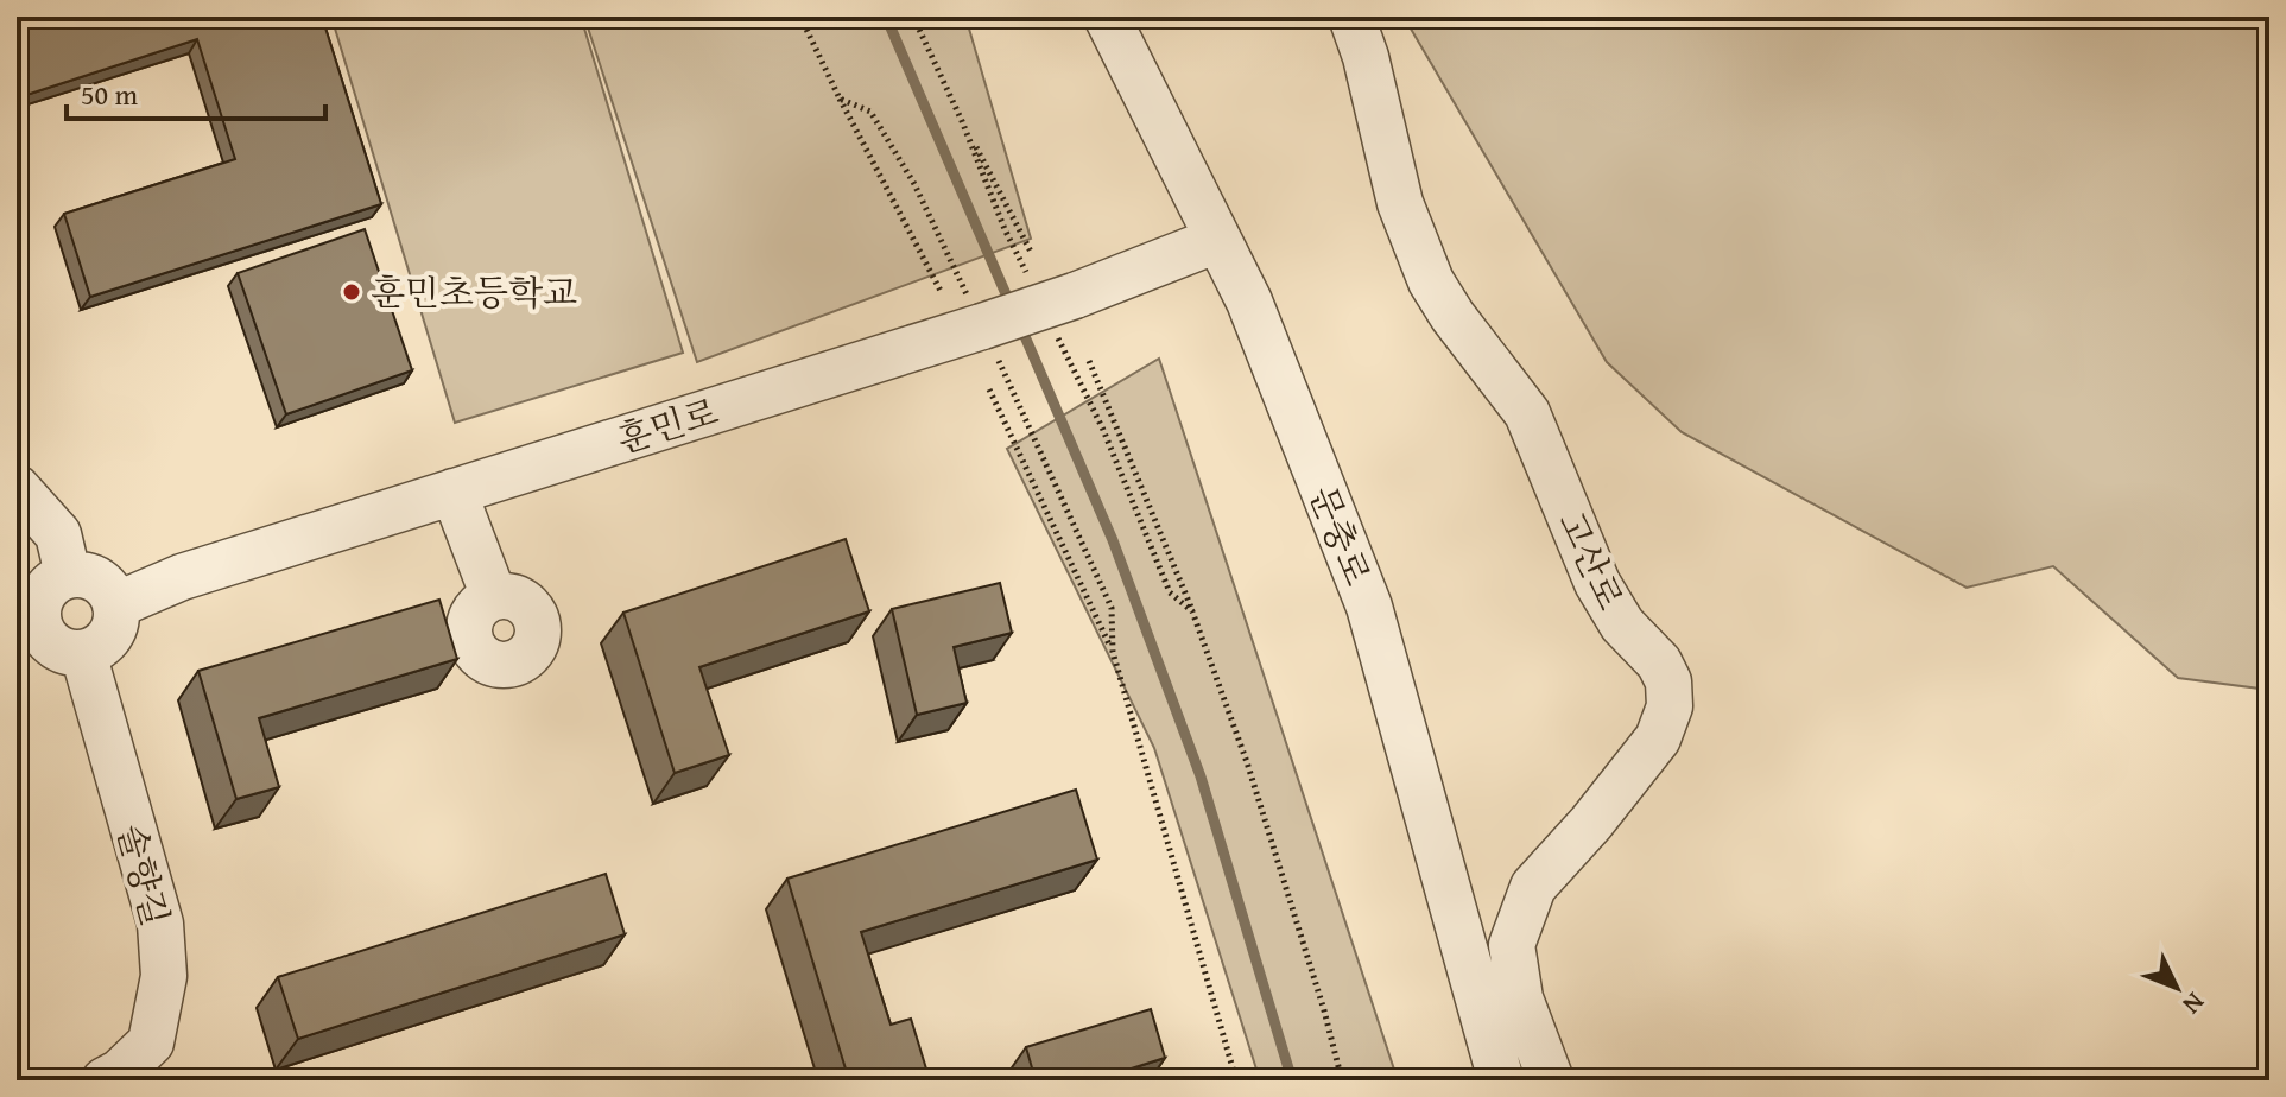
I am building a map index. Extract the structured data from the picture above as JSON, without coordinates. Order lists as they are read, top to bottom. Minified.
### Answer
{"streets":{"street":["훈민로","문충로","고산로","솔향길"]},"crossings":[["훈민로","문충로"],["훈민로","솔향길"]],"places":["훈민초등학교"],"scale_bar":"50 m","north":"bottom right"}
